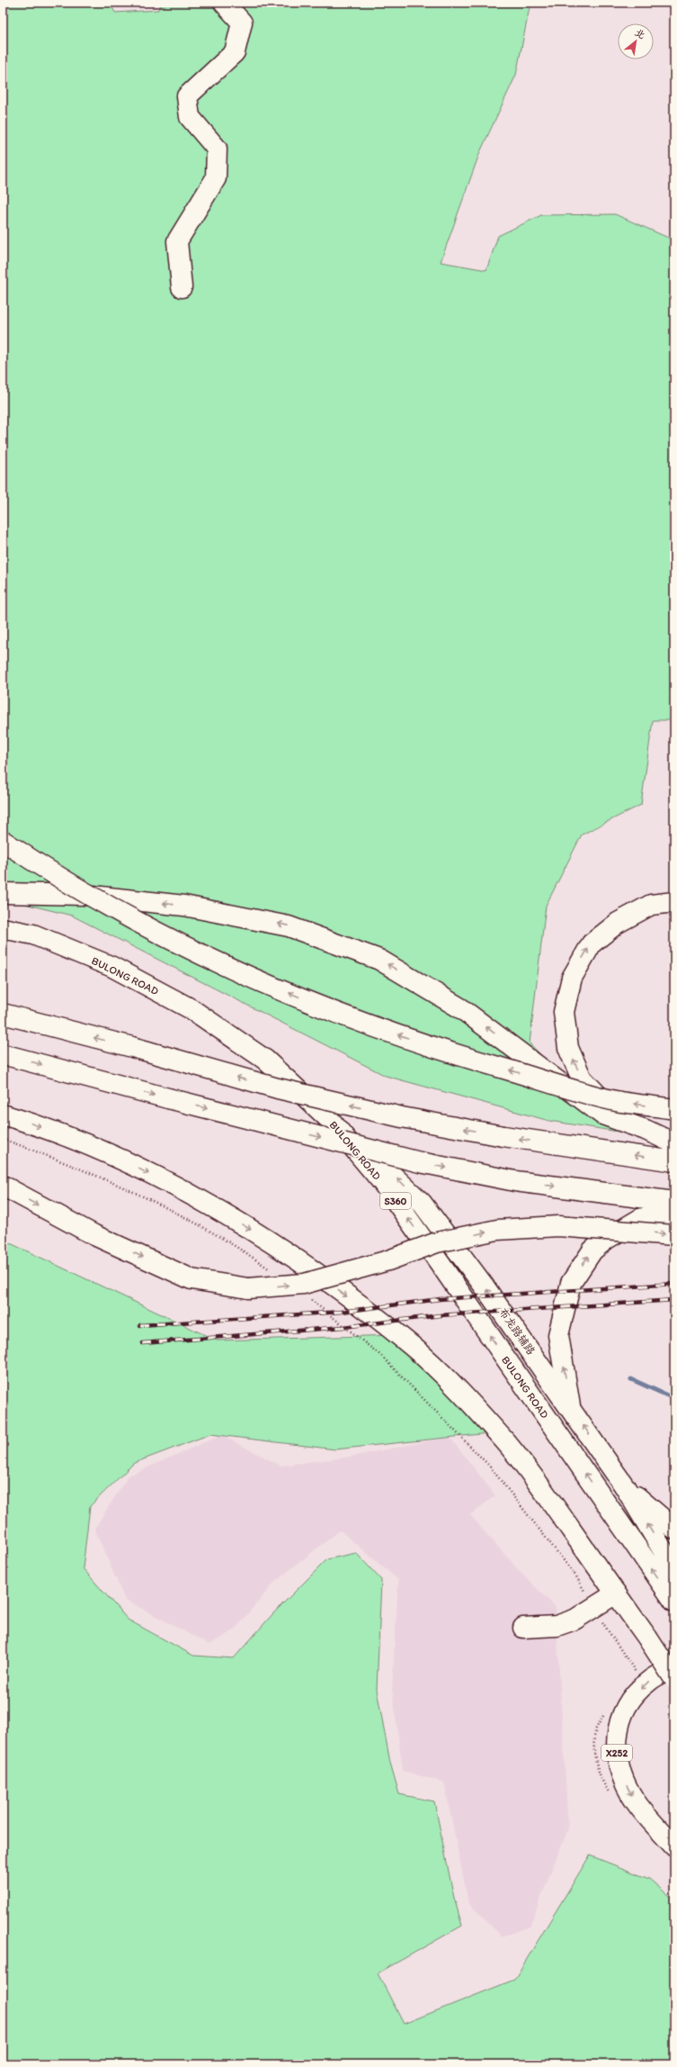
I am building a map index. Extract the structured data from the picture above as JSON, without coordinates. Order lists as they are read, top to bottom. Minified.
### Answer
{"streets":{"main road":["BULONG ROAD","S360","布龙路辅路","X252"]},"crossings":[["BULONG ROAD","布龙路辅路"]],"north":"top right"}
